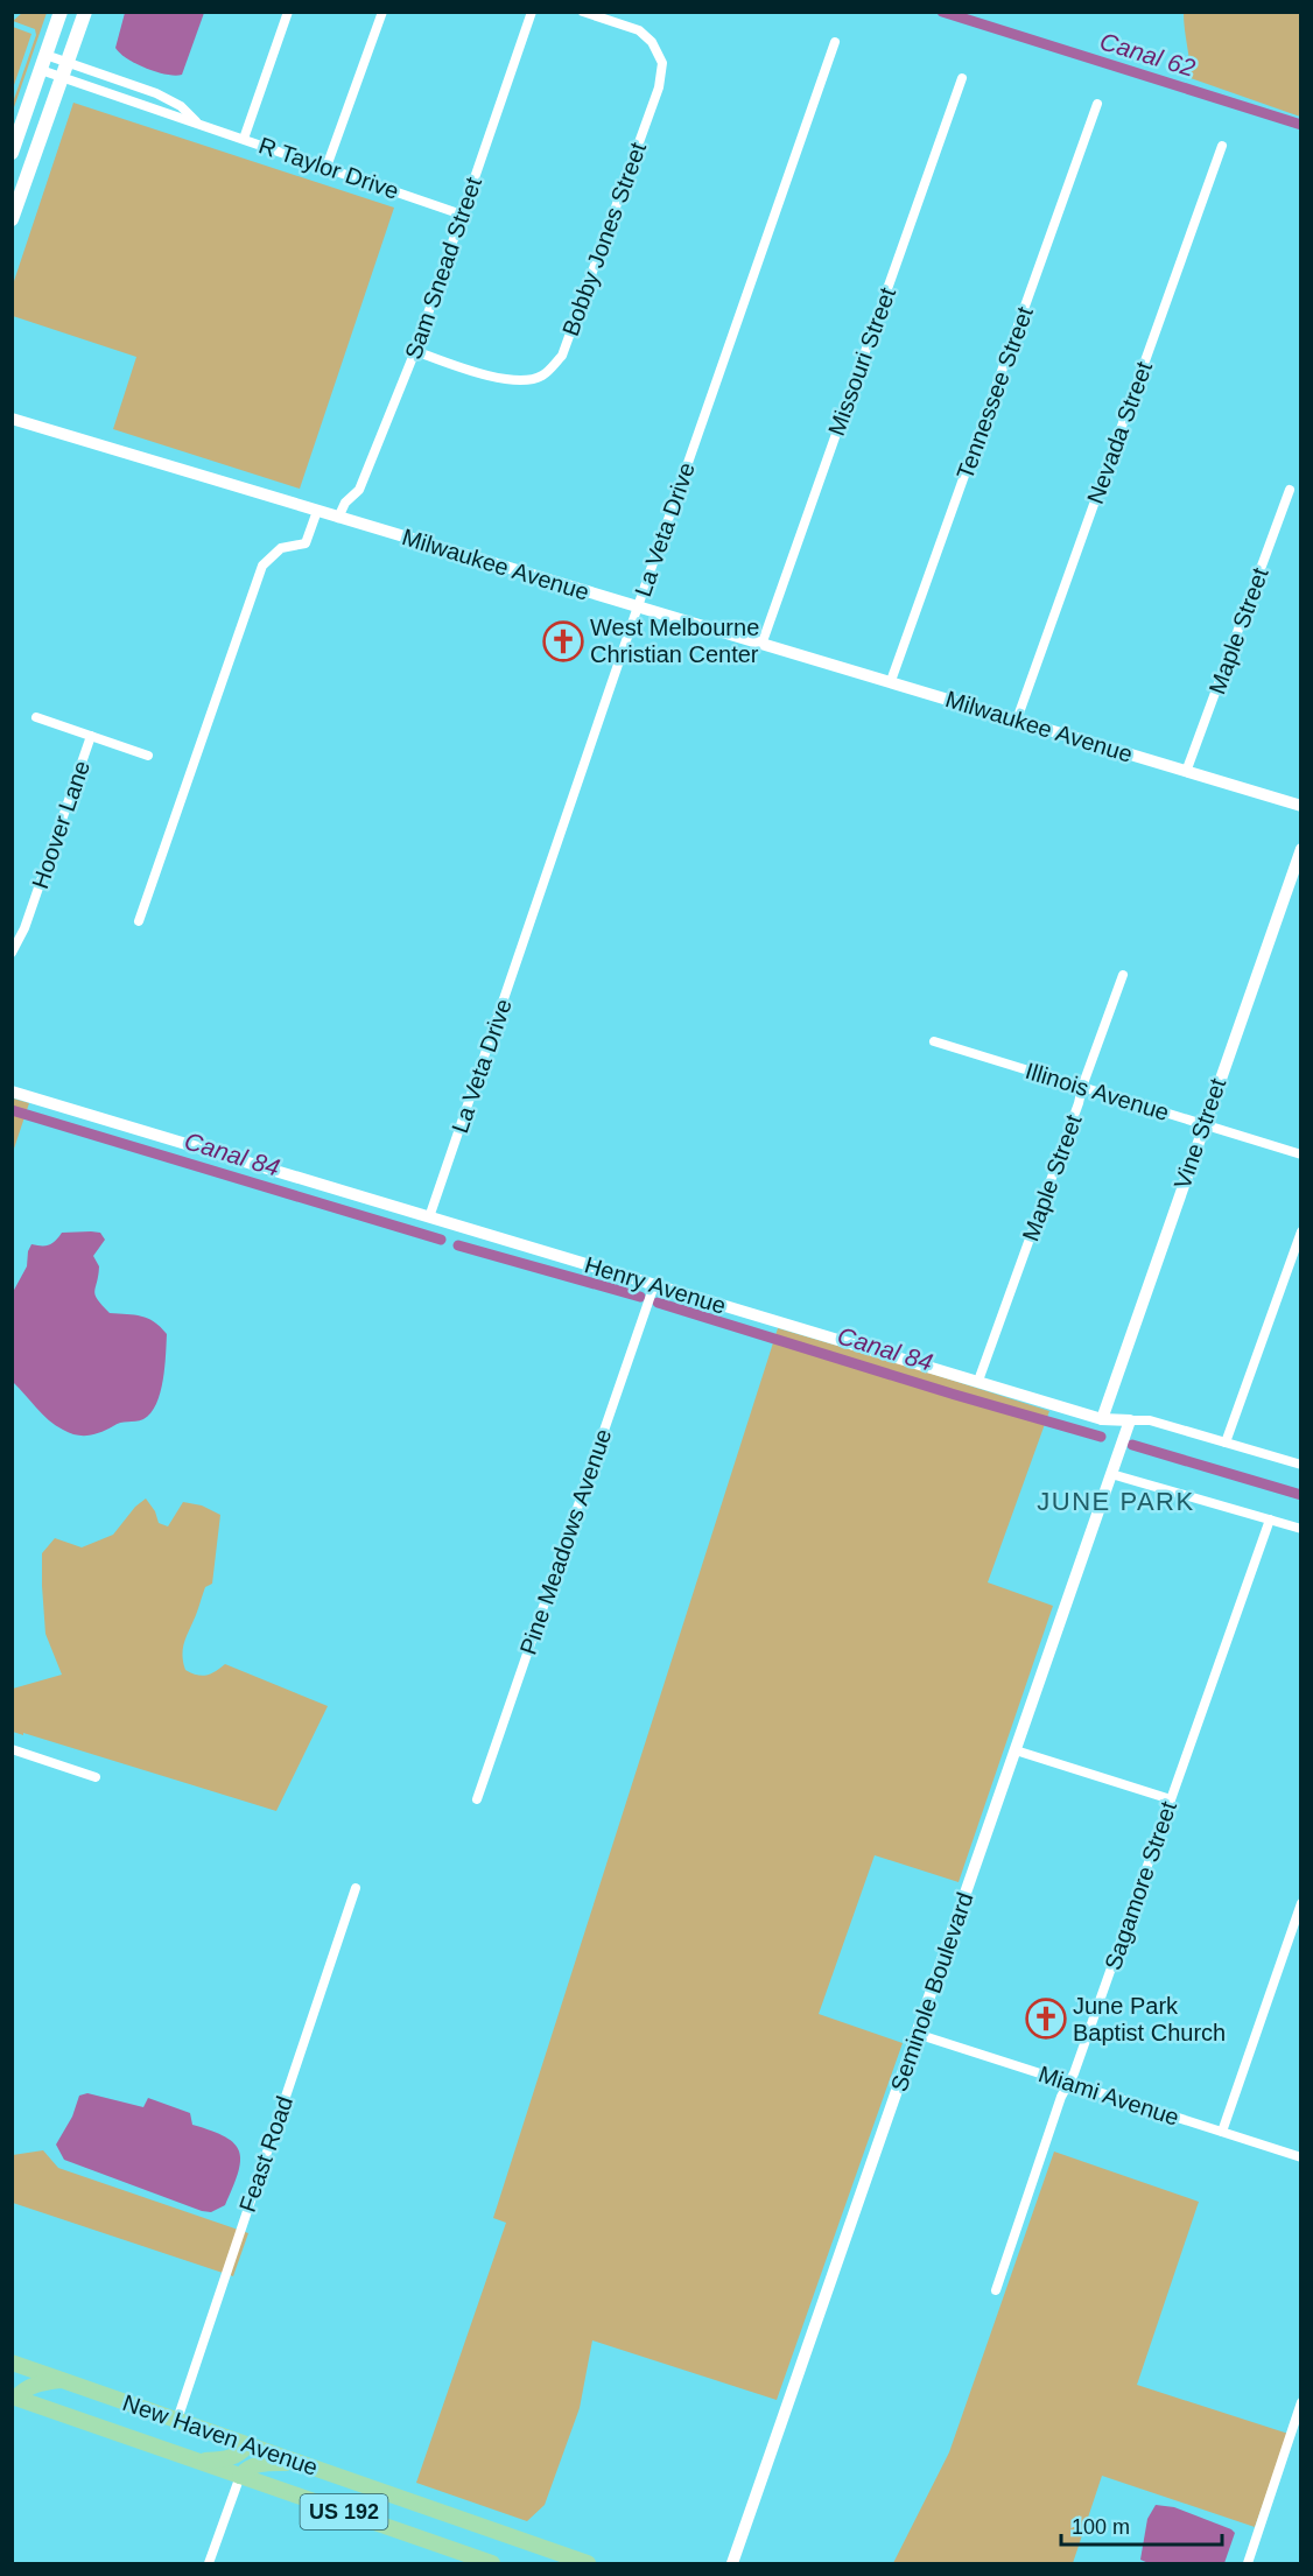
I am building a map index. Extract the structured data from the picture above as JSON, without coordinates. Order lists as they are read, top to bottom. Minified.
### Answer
{"streets":{"main road":["New Haven Avenue","US 192"],"street":["R Taylor Drive","Bobby Jones Street","Sam Snead Street","Missouri Street","Tennessee Street","Nevada Street","La Veta Drive","Milwaukee Avenue","Maple Street","Hoover Lane","Illinois Avenue","Vine Street","Henry Avenue","Pine Meadows Avenue","Sagamore Street","Seminole Boulevard","Miami Avenue","Feast Road"]},"crossings":[["R Taylor Drive","Sam Snead Street"],["Bobby Jones Street","Sam Snead Street"],["Sam Snead Street","Milwaukee Avenue"],["Missouri Street","Milwaukee Avenue"],["Tennessee Street","Milwaukee Avenue"],["Nevada Street","Milwaukee Avenue"],["La Veta Drive","Milwaukee Avenue"],["La Veta Drive","Henry Avenue"],["Milwaukee Avenue","Maple Street"],["Maple Street","Illinois Avenue"],["Maple Street","Henry Avenue"],["Illinois Avenue","Vine Street"],["Vine Street","Henry Avenue"],["Henry Avenue","Pine Meadows Avenue"],["Henry Avenue","Seminole Boulevard"],["Sagamore Street","Miami Avenue"],["Seminole Boulevard","Miami Avenue"],["Feast Road","New Haven Avenue"]],"districts":["JUNE PARK"],"water":["Canal 62","Canal 84"],"places":{"church":["West Melbourne Christian Center","June Park Baptist Church"]},"scale_bar":"100 m"}
